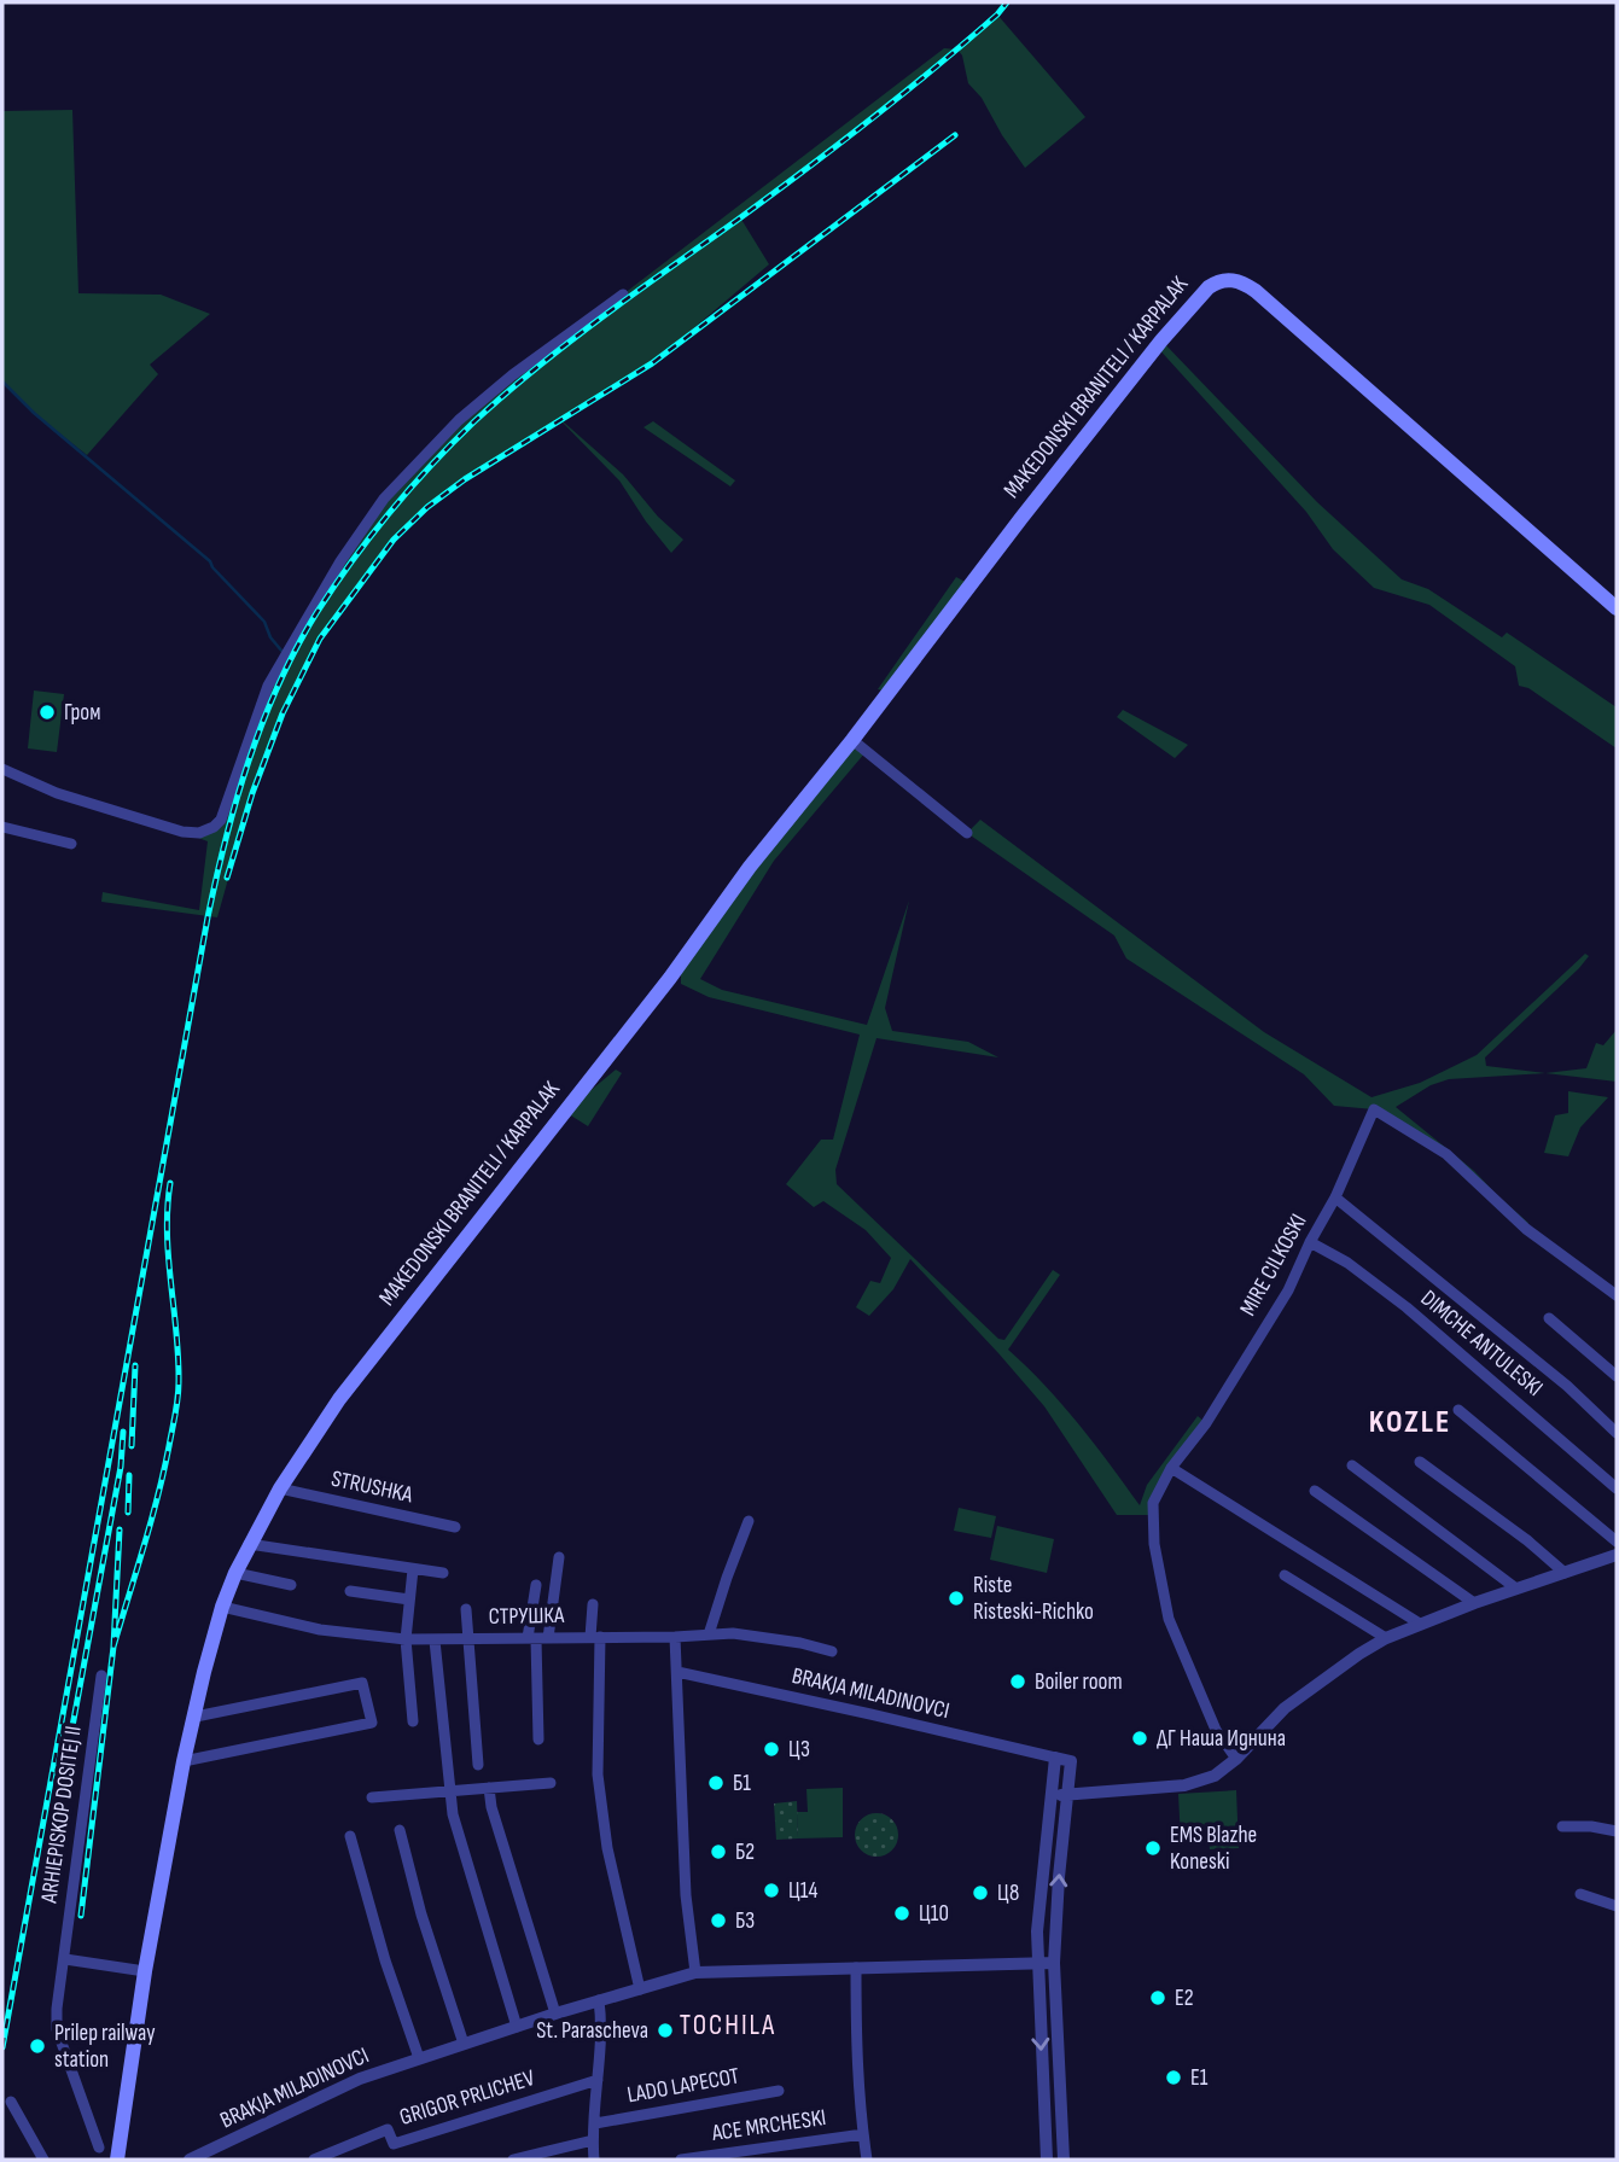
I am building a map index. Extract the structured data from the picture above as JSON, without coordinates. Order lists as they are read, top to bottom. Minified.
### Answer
{"streets":{"main road":["MAKEDONSKI BRANITELI / KARPALAK"],"street":["MIRE CILKOSKI","DIMCHE ANTULESKI","STRUSHKA","СТРУШКА","BRAKJA MILADINOVCI","ARHIEPISKOP DOSITEJ II","LADO LAPECOT","GRIGOR PRLICHEV","ACE MRCHESKI"]},"crossings":[["MAKEDONSKI BRANITELI / KARPALAK","STRUSHKA"],["MAKEDONSKI BRANITELI / KARPALAK","СТРУШКА"],["MIRE CILKOSKI","DIMCHE ANTULESKI"]],"districts":["KOZLE","TOCHILA"],"places":["Гром","Riste Risteski-Richko","Boiler room","ДГ Наша Иднина","Ц3","Б1","EMS Blazhe Koneski","Б2","Ц14","Ц8","Ц10","Б3","E2","St. Parascheva","Prilep railway station","E1"]}
